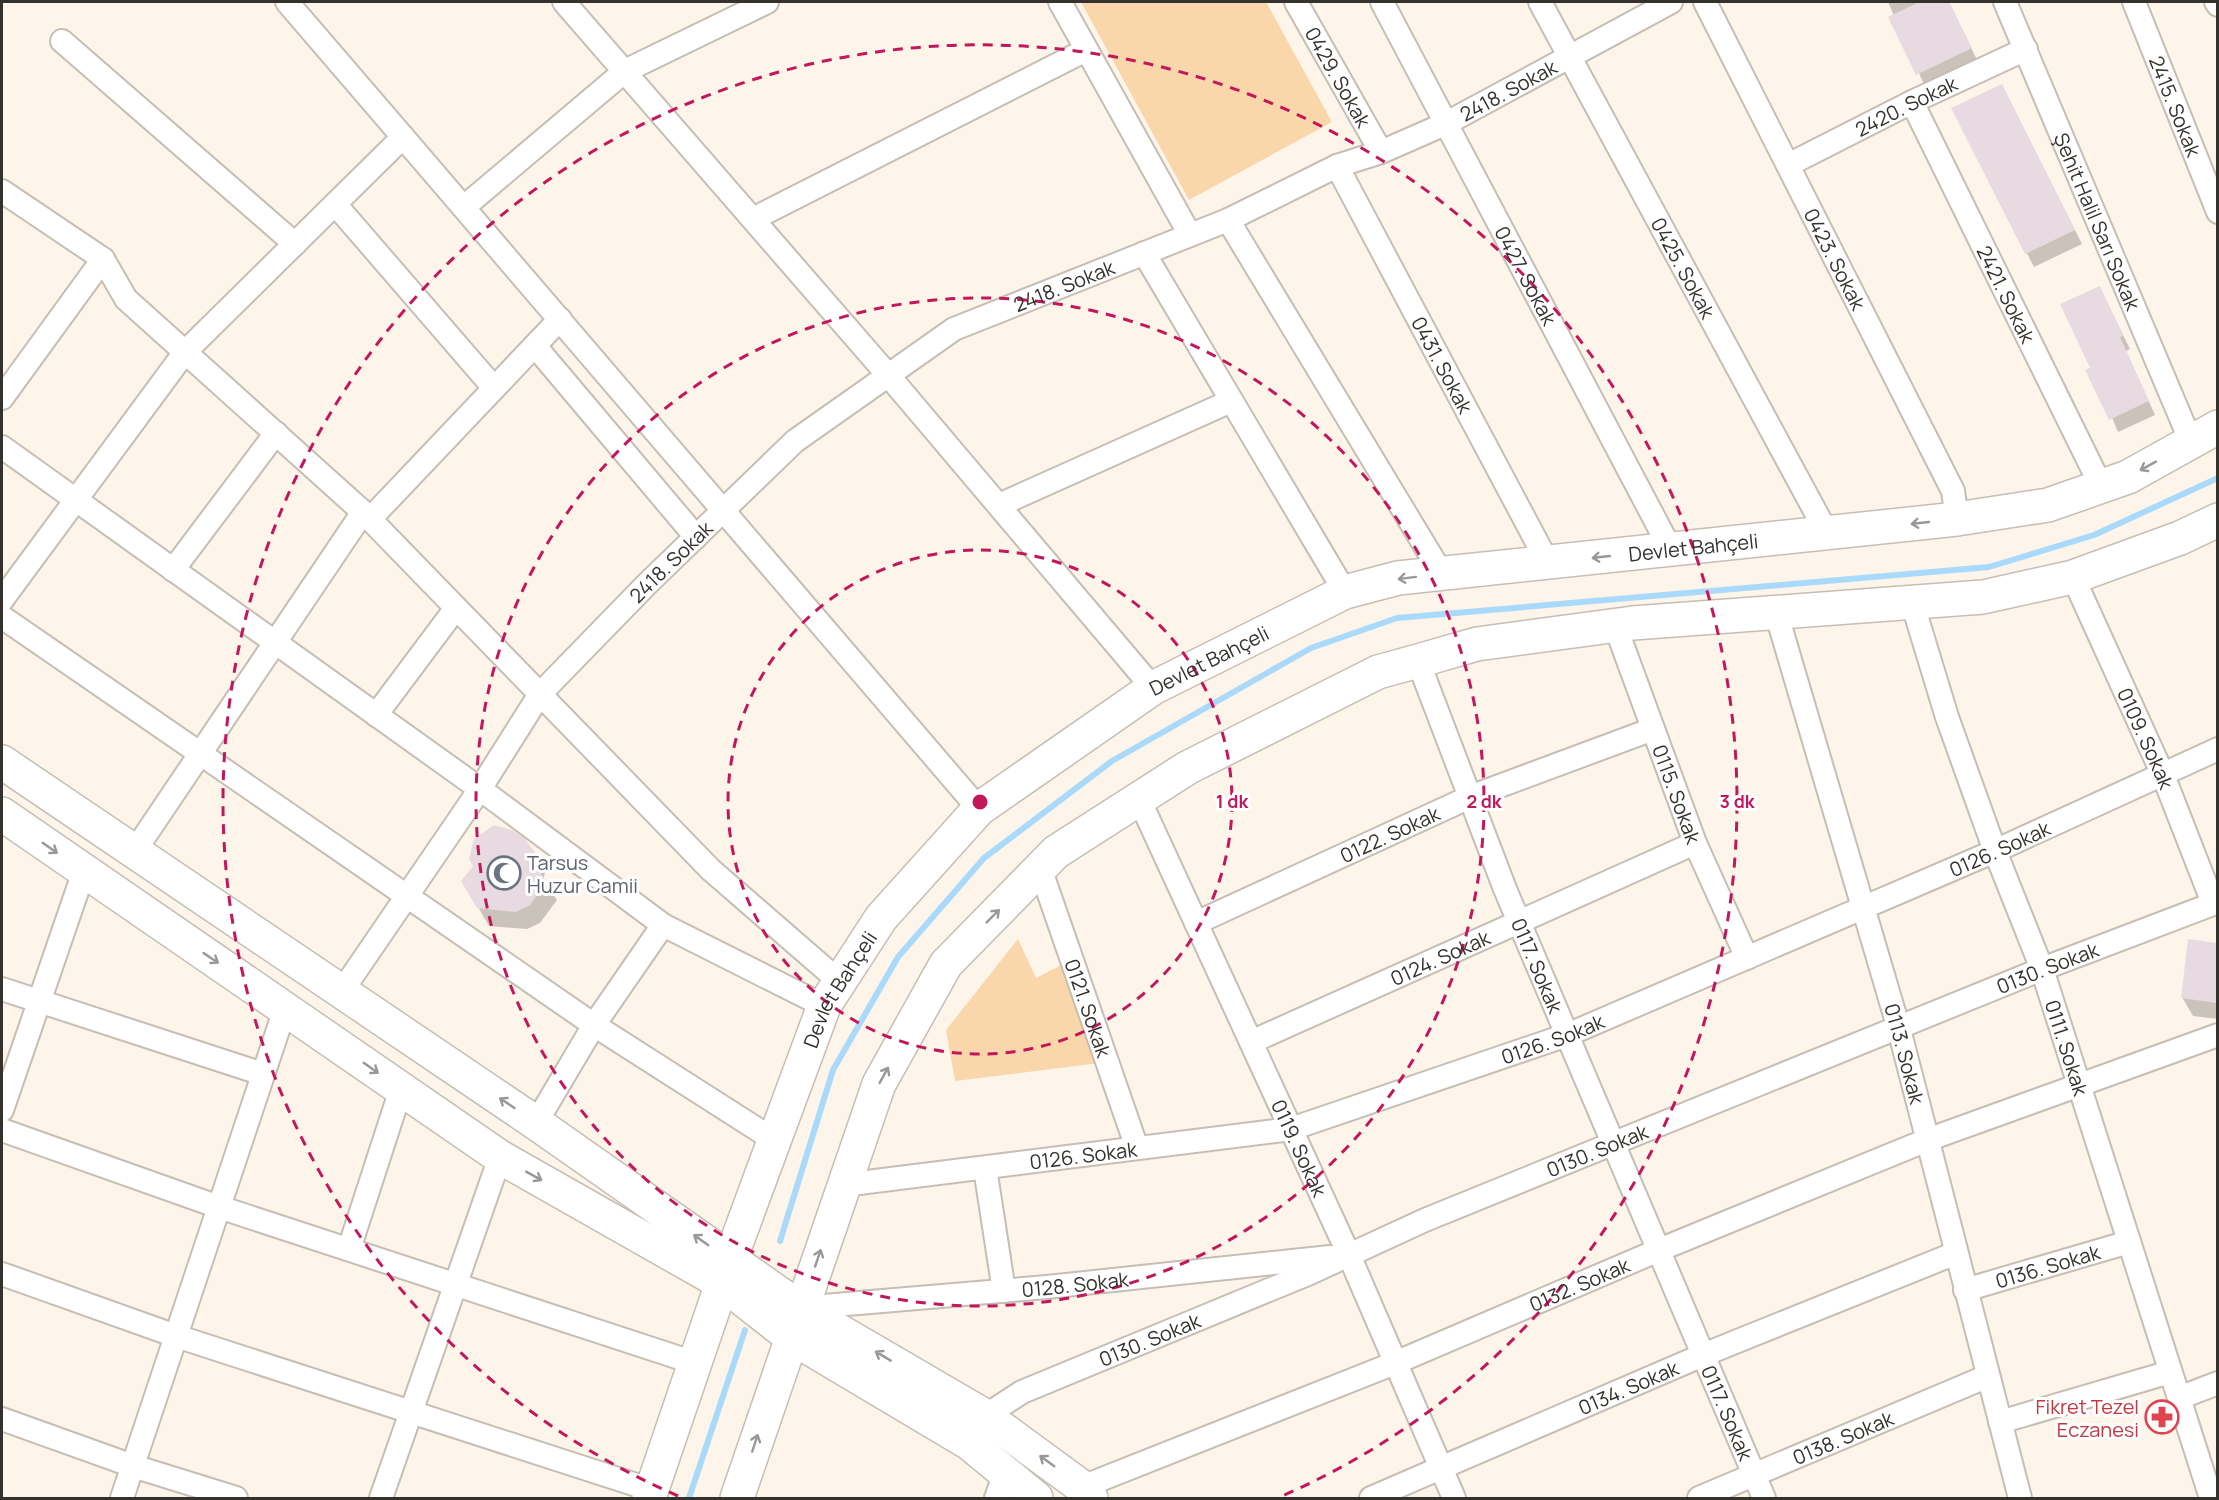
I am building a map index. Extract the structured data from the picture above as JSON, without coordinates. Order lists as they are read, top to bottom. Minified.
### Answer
{"streets":{"street":["0429. Sokak","2418. Sokak","2420. Sokak","2415. Sokak","Şehit Halil Sarı Sokak","0423. Sokak","0425. Sokak","0427. Sokak","2421. Sokak","0431. Sokak","Devlet Bahçeli","0109. Sokak","0115. Sokak","0122. Sokak","0126. Sokak","0124. Sokak","0117. Sokak","0130. Sokak","0121. Sokak","0111. Sokak","0113. Sokak","0119. Sokak","0136. Sokak","0128. Sokak","0132. Sokak","0134. Sokak","0138. Sokak"]},"crossings":[["0429. Sokak","2418. Sokak"],["2418. Sokak","0425. Sokak"],["2418. Sokak","0427. Sokak"],["2418. Sokak","0431. Sokak"],["2420. Sokak","Şehit Halil Sarı Sokak"],["2420. Sokak","0423. Sokak"],["2420. Sokak","2421. Sokak"],["Şehit Halil Sarı Sokak","Devlet Bahçeli"],["0423. Sokak","Devlet Bahçeli"],["0425. Sokak","Devlet Bahçeli"],["0427. Sokak","Devlet Bahçeli"],["2421. Sokak","Devlet Bahçeli"],["0431. Sokak","Devlet Bahçeli"],["0109. Sokak","0126. Sokak"],["0109. Sokak","0130. Sokak"],["0115. Sokak","0122. Sokak"],["0115. Sokak","0126. Sokak"],["0115. Sokak","0124. Sokak"],["0122. Sokak","0117. Sokak"],["0122. Sokak","0119. Sokak"],["0126. Sokak","0117. Sokak"],["0126. Sokak","0121. Sokak"],["0126. Sokak","0111. Sokak"],["0126. Sokak","0113. Sokak"],["0126. Sokak","0119. Sokak"],["0124. Sokak","0117. Sokak"],["0124. Sokak","0119. Sokak"],["0117. Sokak","0130. Sokak"],["0117. Sokak","0132. Sokak"],["0117. Sokak","0134. Sokak"],["0117. Sokak","0138. Sokak"],["0130. Sokak","0111. Sokak"],["0130. Sokak","0113. Sokak"],["0130. Sokak","0119. Sokak"],["0130. Sokak","0128. Sokak"],["0111. Sokak","0136. Sokak"],["0111. Sokak","0132. Sokak"],["0113. Sokak","0136. Sokak"],["0113. Sokak","0132. Sokak"],["0113. Sokak","0134. Sokak"],["0113. Sokak","0138. Sokak"],["0119. Sokak","0128. Sokak"],["0119. Sokak","0132. Sokak"],["0119. Sokak","0134. Sokak"]],"places":{"mosque":["Tarsus Huzur Camii"],"pharmacy":["Fikret Tezel Eczanesi"]},"rings":["1 dk","2 dk","3 dk"]}
